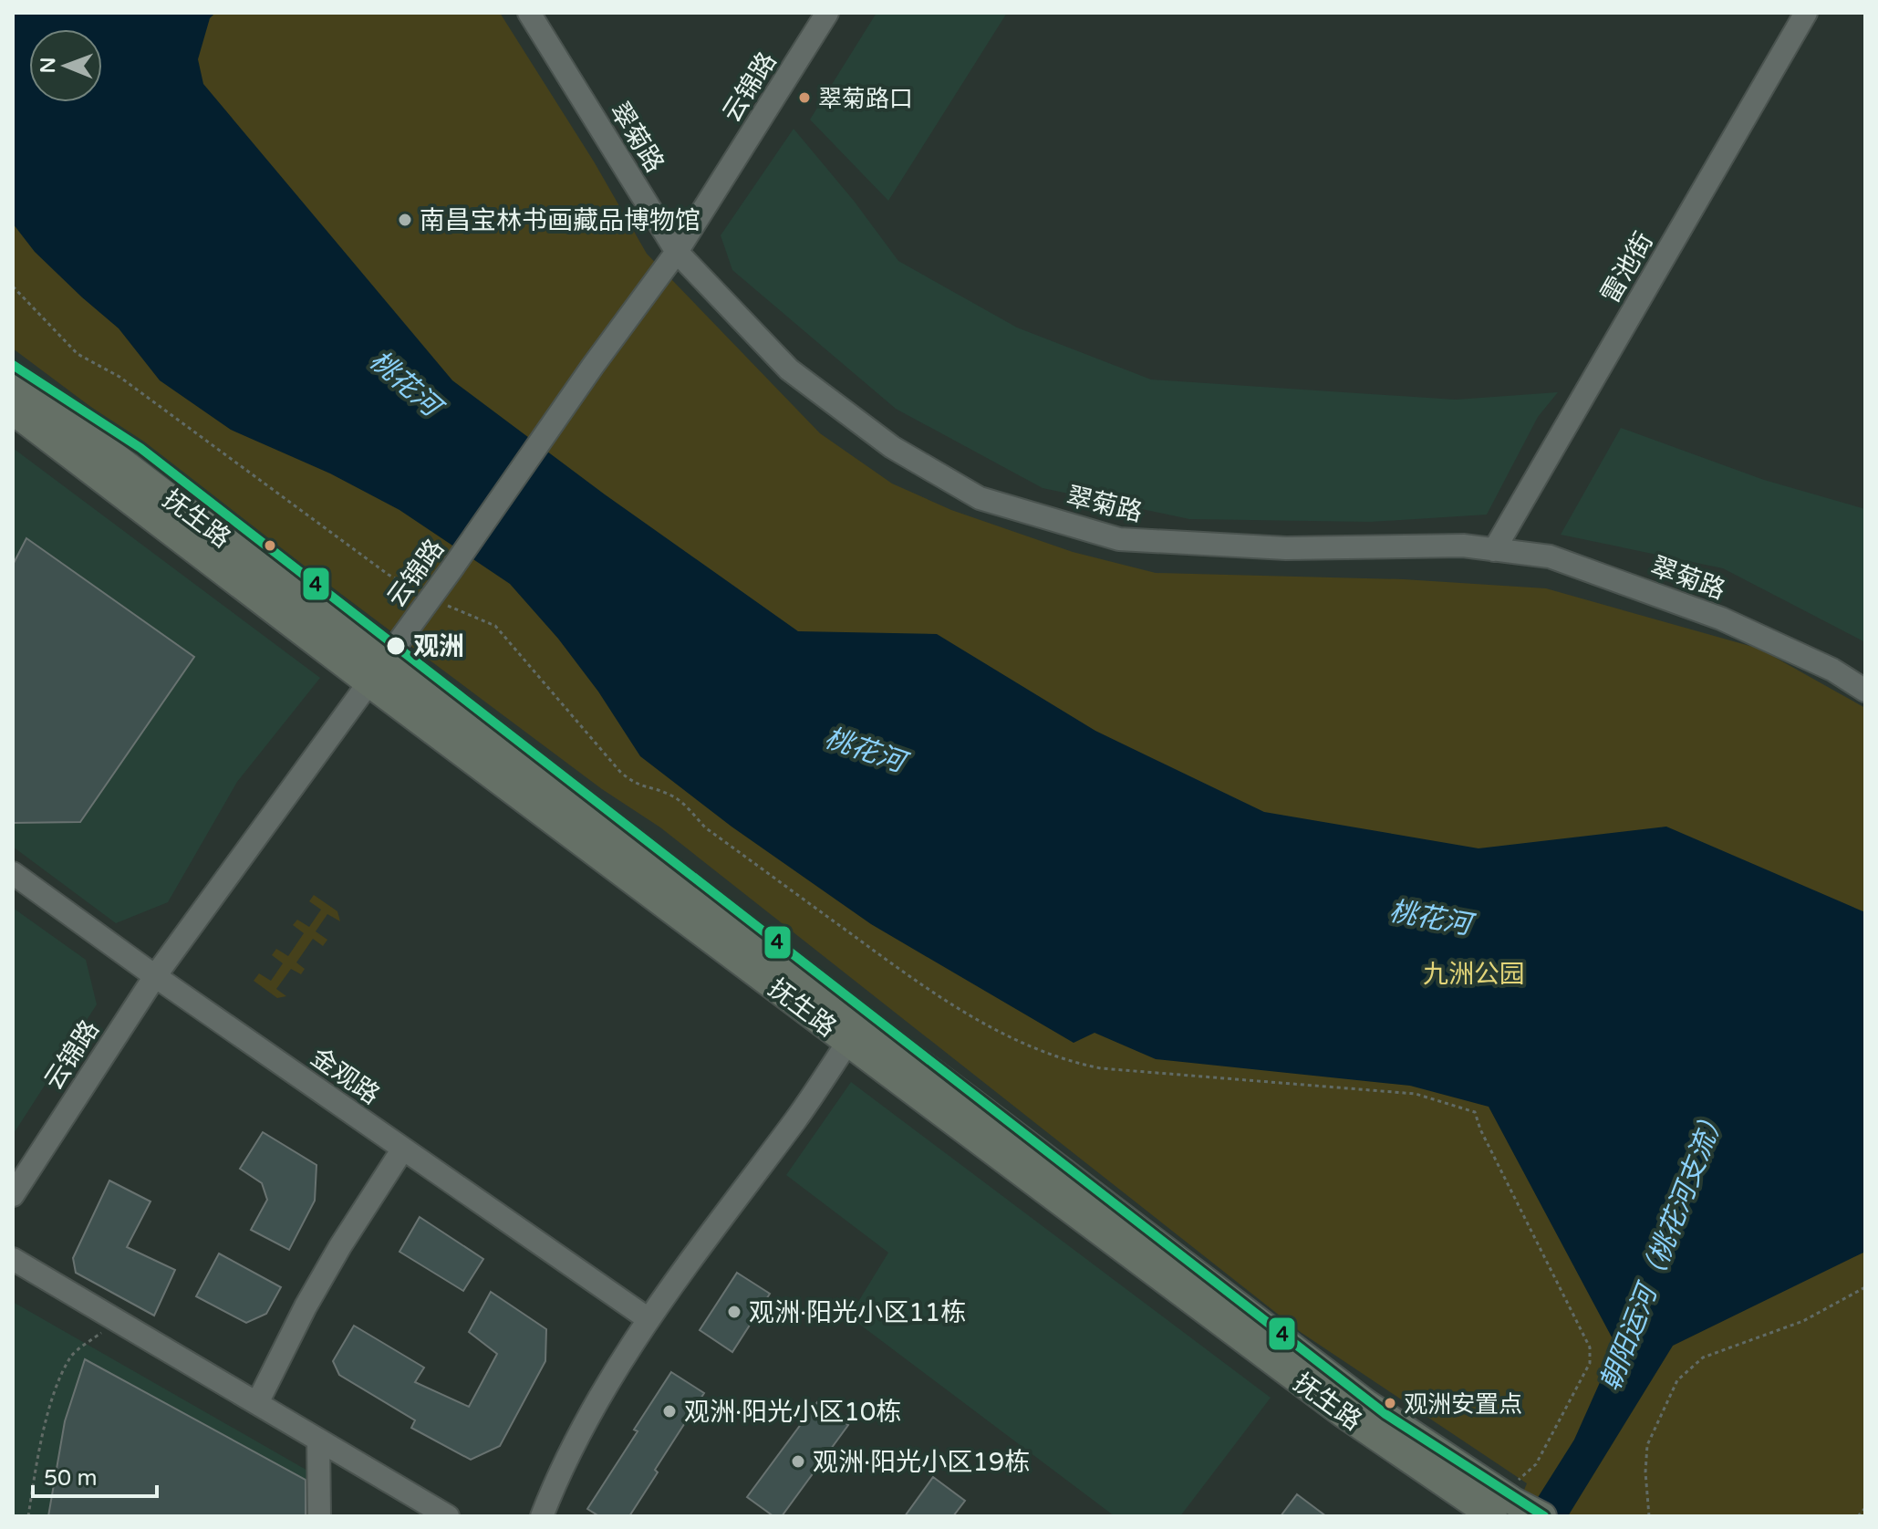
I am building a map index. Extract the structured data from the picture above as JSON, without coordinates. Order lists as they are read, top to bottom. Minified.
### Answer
{"streets":{"main road":["抚生路"],"street":["云锦路","翠菊路","雷池街","金观路"]},"crossings":[["云锦路","翠菊路"],["云锦路","抚生路"],["云锦路","金观路"],["翠菊路","雷池街"]],"water":["桃花河","朝阳运河（桃花河支流）"],"parks":["九洲公园"],"places":["翠菊路口","南昌宝林书画藏品博物馆","观洲","观洲·阳光小区11栋","观洲安置点","观洲·阳光小区10栋","观洲·阳光小区19栋"],"lines":["transit line 4"],"scale_bar":"50 m","north":"left"}
